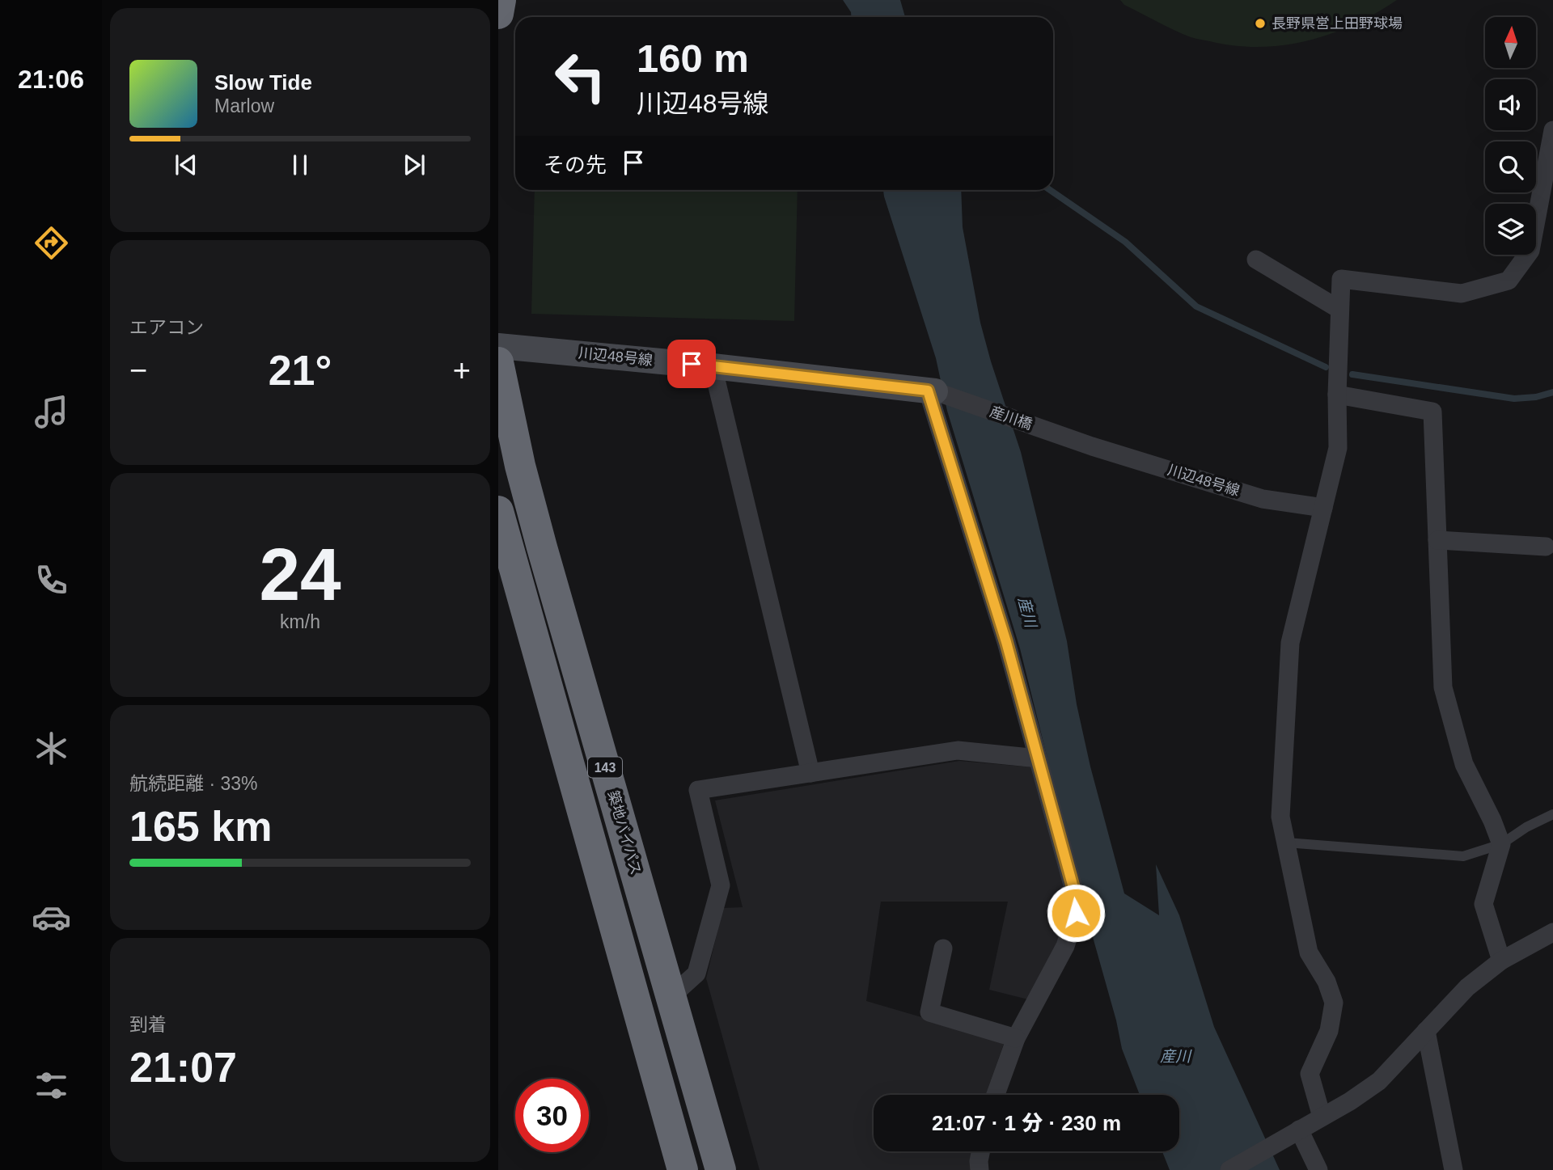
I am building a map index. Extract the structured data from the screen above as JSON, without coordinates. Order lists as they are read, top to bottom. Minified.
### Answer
{"streets":{"highway":["143","築地バイパス"],"street":["川辺48号線","産川橋"]},"crossings":[["川辺48号線","産川橋"]],"water":["産川"],"places":["長野県営上田野球場"],"north":"top","page":{"tabs":"21:06","turn":["160 m","川辺48号線"],"song":["Slow Tide","Marlow"],"then":"その先","tile":["エアコン",["24","km/h"],["航続距離 · 33%","165 km"],["到着","21:07"]],"heat":["−","21°","+"],"limit":"30","trip":"21:07 · 1 分 · 230 m"}}
